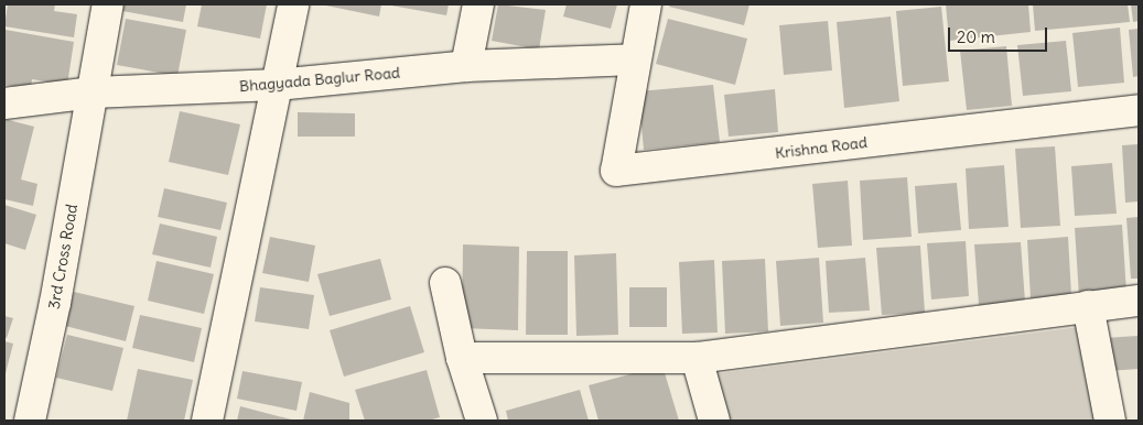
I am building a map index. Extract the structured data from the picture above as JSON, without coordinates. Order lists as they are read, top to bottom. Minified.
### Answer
{"streets":{"street":["Bhagyada Baglur Road","Krishna Road","3rd Cross Road"]},"crossings":[["Bhagyada Baglur Road","Krishna Road"],["Bhagyada Baglur Road","3rd Cross Road"]],"scale_bar":"20 m"}
